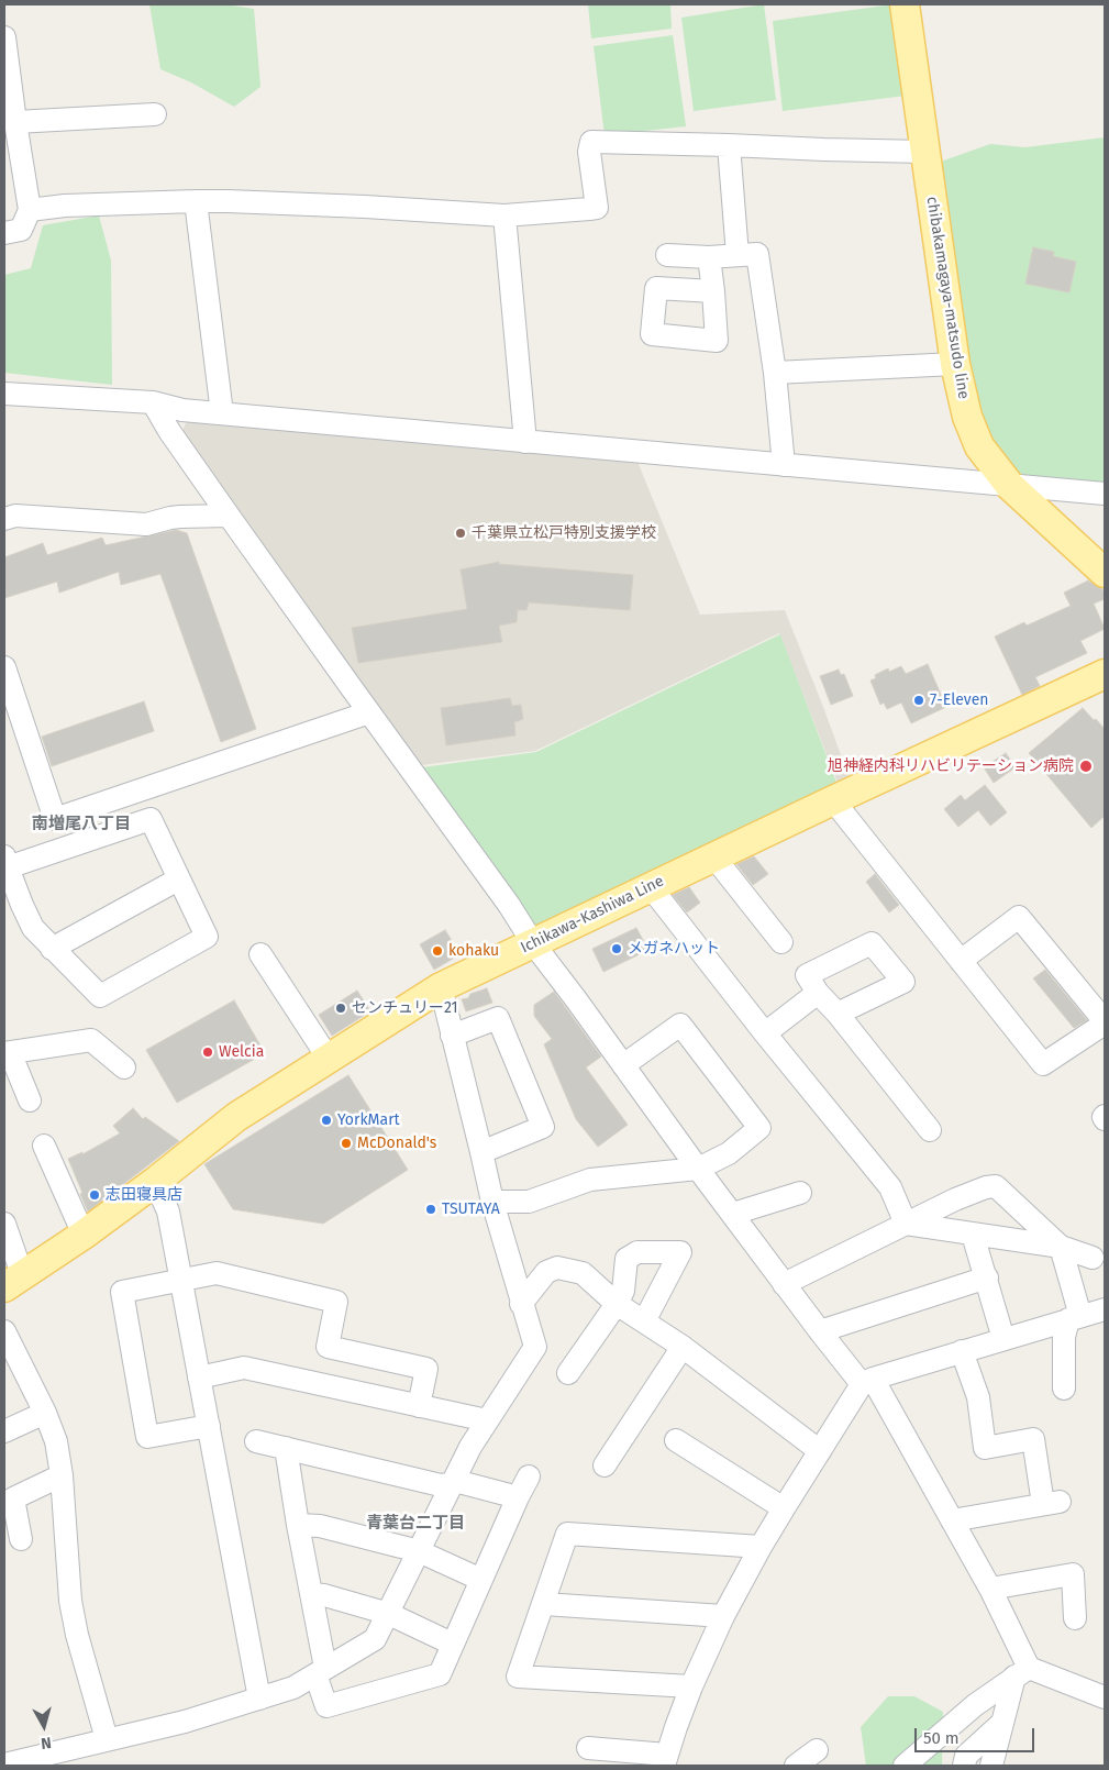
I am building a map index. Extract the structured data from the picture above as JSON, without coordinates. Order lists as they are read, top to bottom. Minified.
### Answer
{"streets":{"main road":["chibakamagaya-matsudo line","Ichikawa-Kashiwa Line"]},"districts":["南増尾八丁目","青葉台二丁目"],"places":["千葉県立松戸特別支援学校","7-Eleven","旭神経内科リハビリテーション病院","メガネハット","kohaku","センチュリー21","Welcia","YorkMart","McDonald's","志田寝具店","TSUTAYA"],"scale_bar":"50 m","north":"bottom"}
